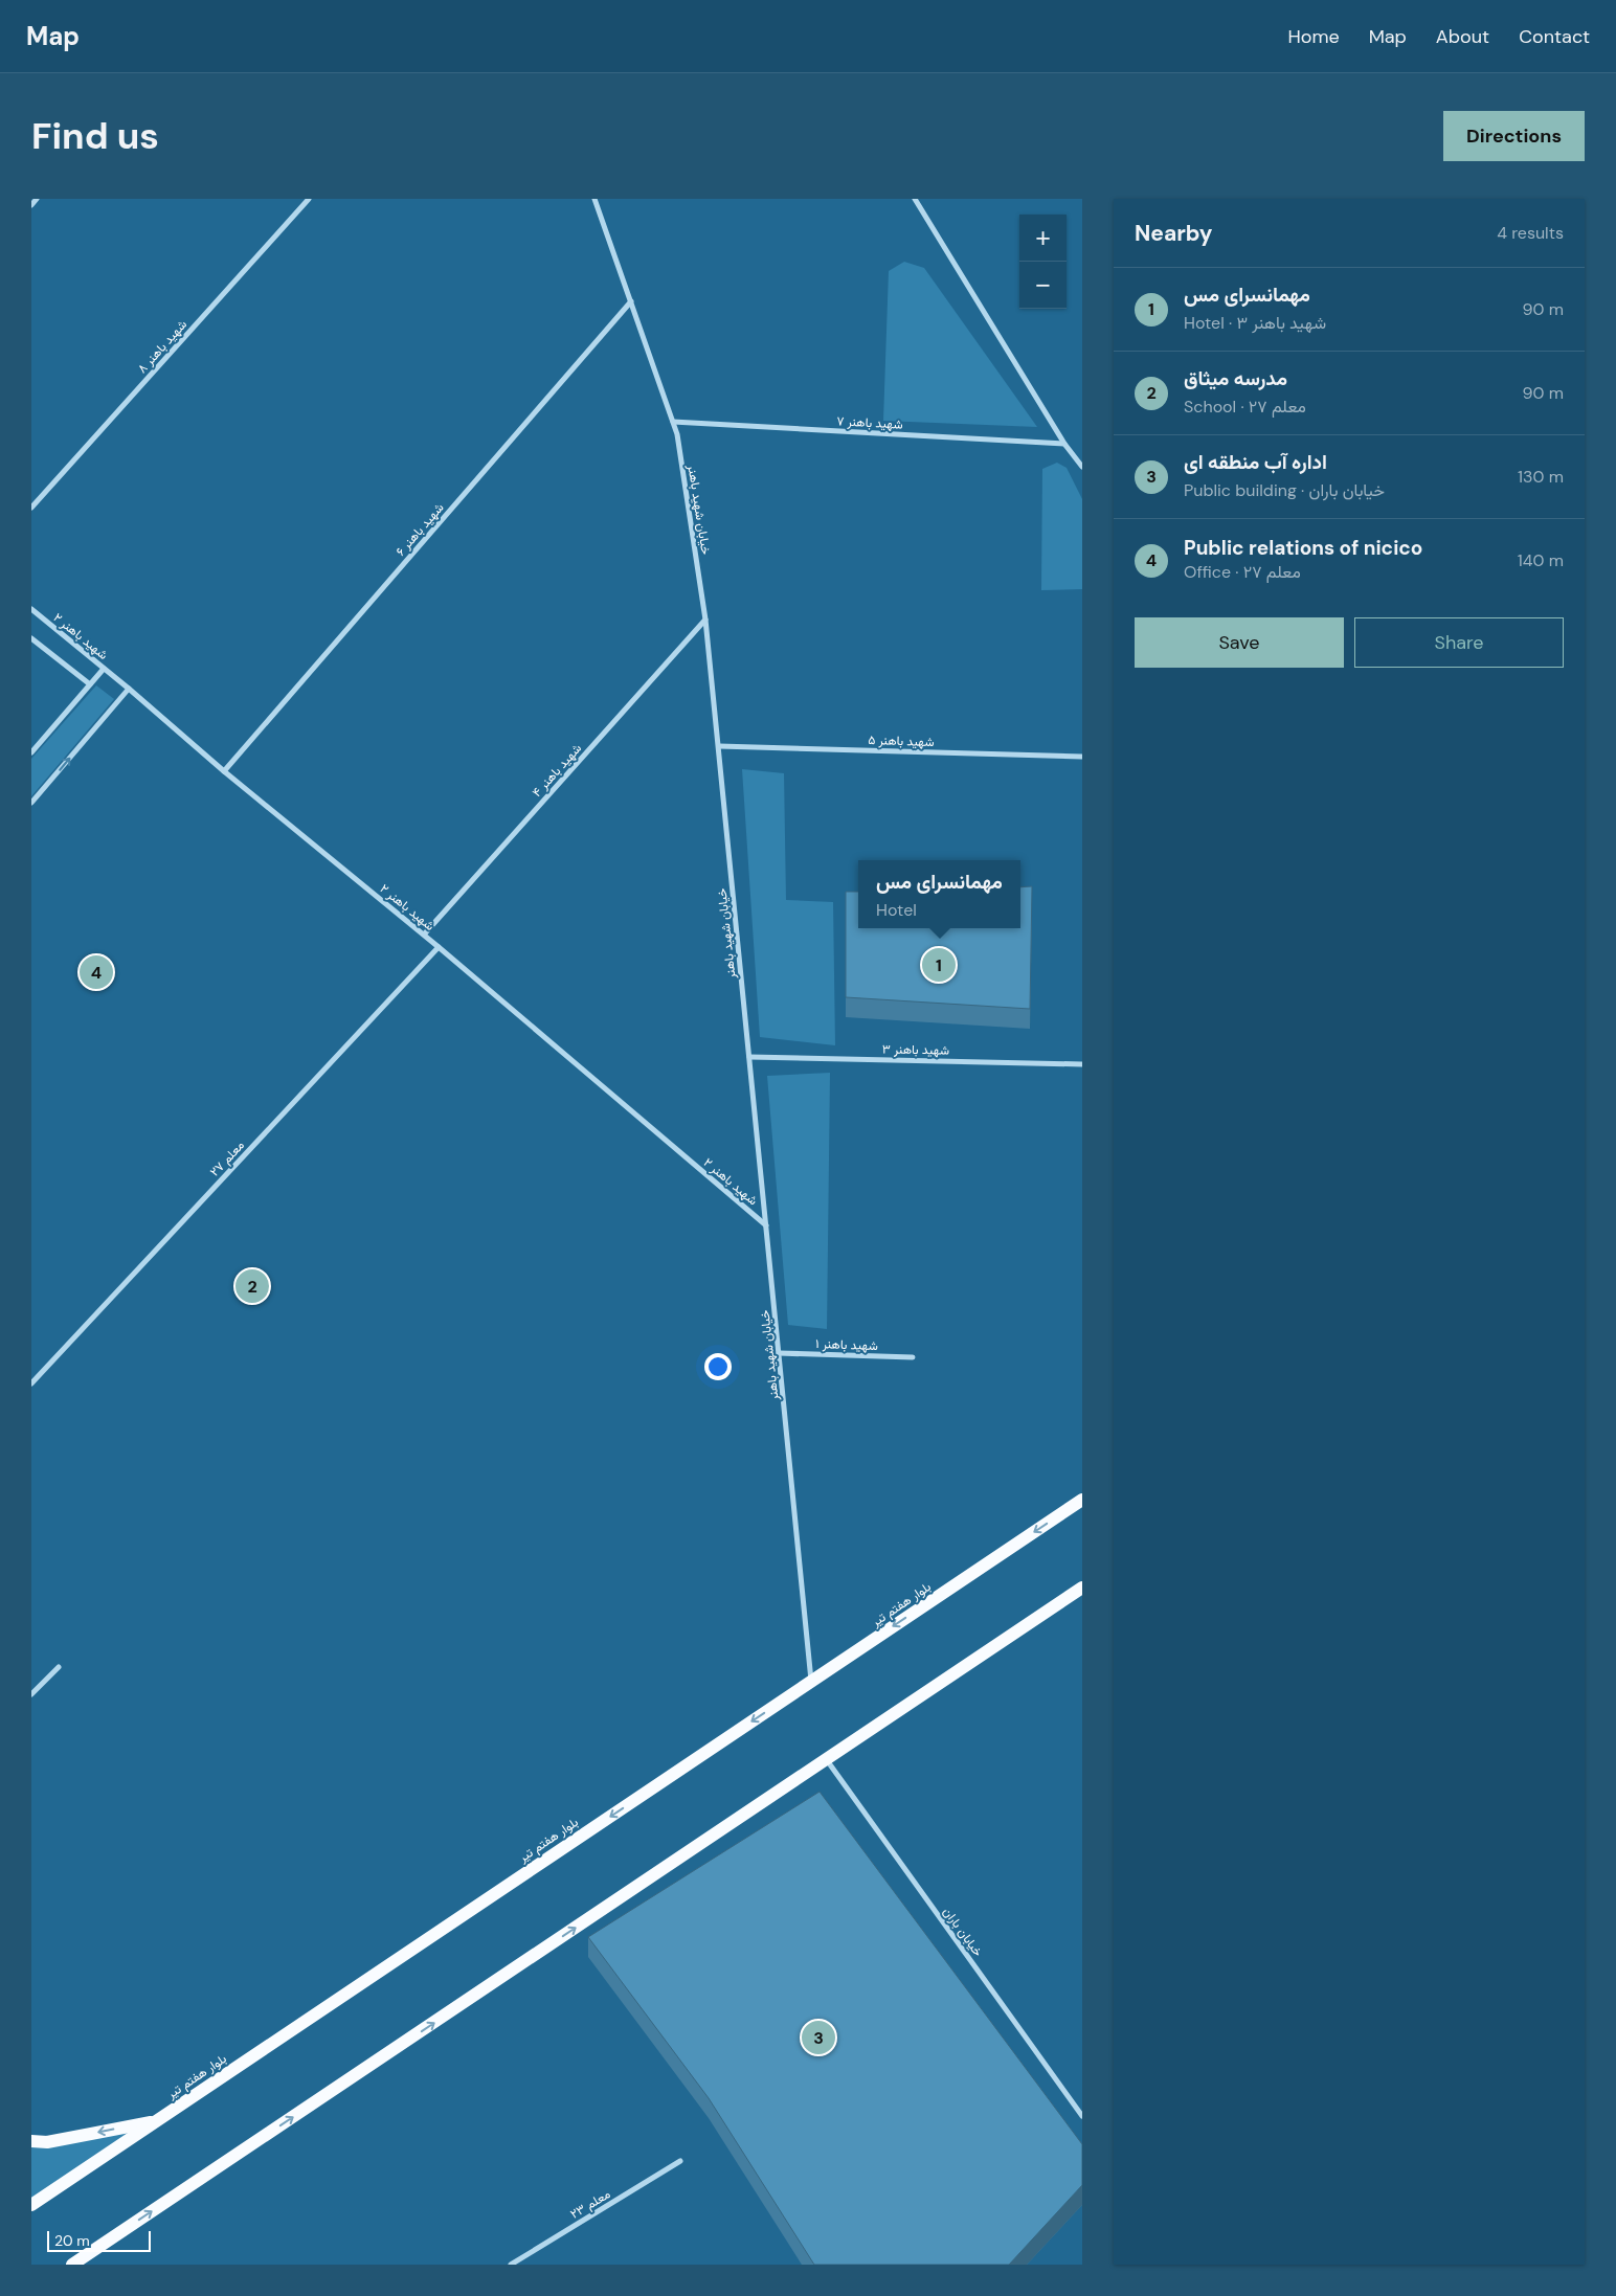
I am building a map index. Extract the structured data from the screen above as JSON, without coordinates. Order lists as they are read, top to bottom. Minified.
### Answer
{"streets":{"main road":["بلوار هفتم تیر"],"street":["شهید باهنر ۸","شهید باهنر ۷","خیابان شهید باهنر","شهید باهنر ۶","شهید باهنر ۲","شهید باهنر ۵","شهید باهنر ۴","شهید باهنر ۳","معلم ۲۷","شهید باهنر ۱","خیابان باران","معلم ۲۳"]},"crossings":[["شهید باهنر ۷","خیابان شهید باهنر"],["خیابان شهید باهنر","شهید باهنر ۶"],["خیابان شهید باهنر","شهید باهنر ۲"],["خیابان شهید باهنر","شهید باهنر ۵"],["خیابان شهید باهنر","شهید باهنر ۴"],["خیابان شهید باهنر","شهید باهنر ۳"],["خیابان شهید باهنر","شهید باهنر ۱"],["خیابان شهید باهنر","بلوار هفتم تیر"],["شهید باهنر ۶","شهید باهنر ۲"],["شهید باهنر ۲","شهید باهنر ۴"],["شهید باهنر ۲","معلم ۲۷"]],"scale_bar":"20 m","page":{"header":"Map","nav":["Home","Map","About","Contact"],"buttons":["Directions",["Save","Share"]],"title":"Find us","heading":["Nearby","4 results"],"map_buttons":["+","−"],"list":[{"mark":"1","name":"مهمانسرای مس","note":"Hotel · شهید باهنر ۳","value":"90 m"},{"mark":"2","name":"مدرسه میثاق","note":"School · معلم ۲۷","value":"90 m"},{"mark":"3","name":"اداره آب منطقه ای","note":"Public building · خیابان باران","value":"130 m"},{"mark":"4","name":"Public relations of nicico","note":"Office · معلم ۲۷","value":"140 m"}],"popup":["مهمانسرای مس","Hotel"],"pins":["1","4","2","3"],"scale":"20 m"}}
